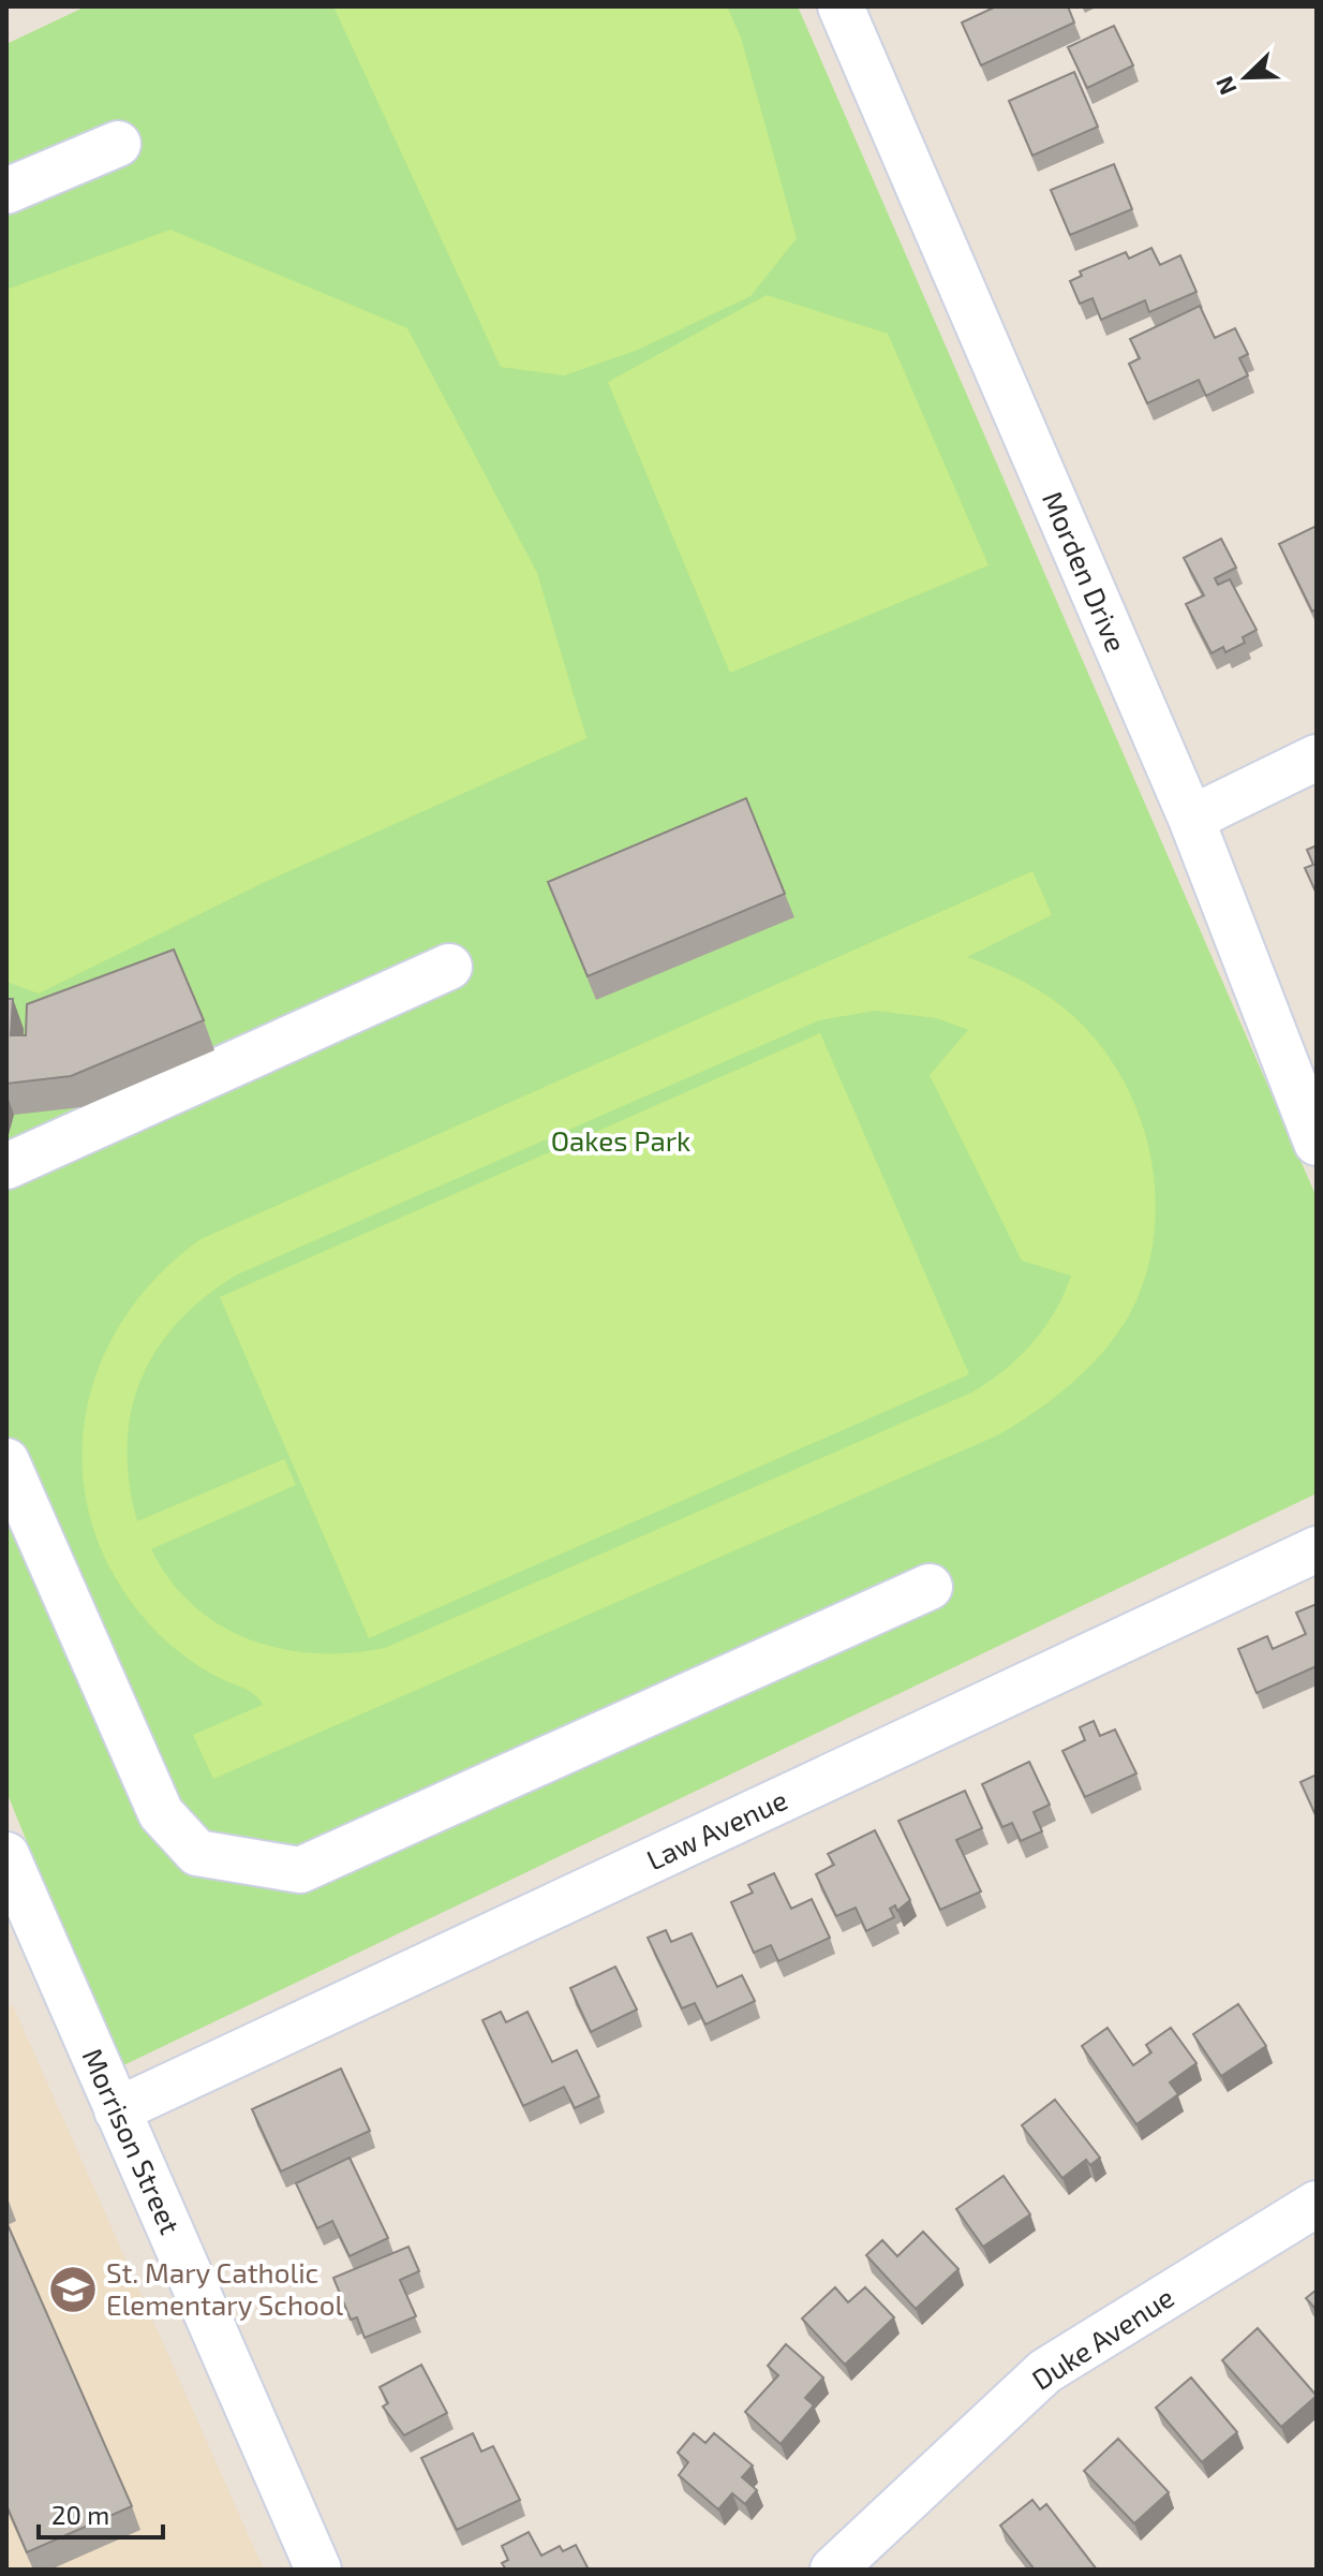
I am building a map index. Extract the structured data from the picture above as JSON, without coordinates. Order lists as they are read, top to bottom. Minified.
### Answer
{"streets":{"street":["Morden Drive","Law Avenue","Morrison Street","Duke Avenue"]},"crossings":[["Law Avenue","Morrison Street"]],"parks":["Oakes Park"],"places":{"school or university":["St. Mary Catholic Elementary School"]},"scale_bar":"20 m","north":"bottom left"}
